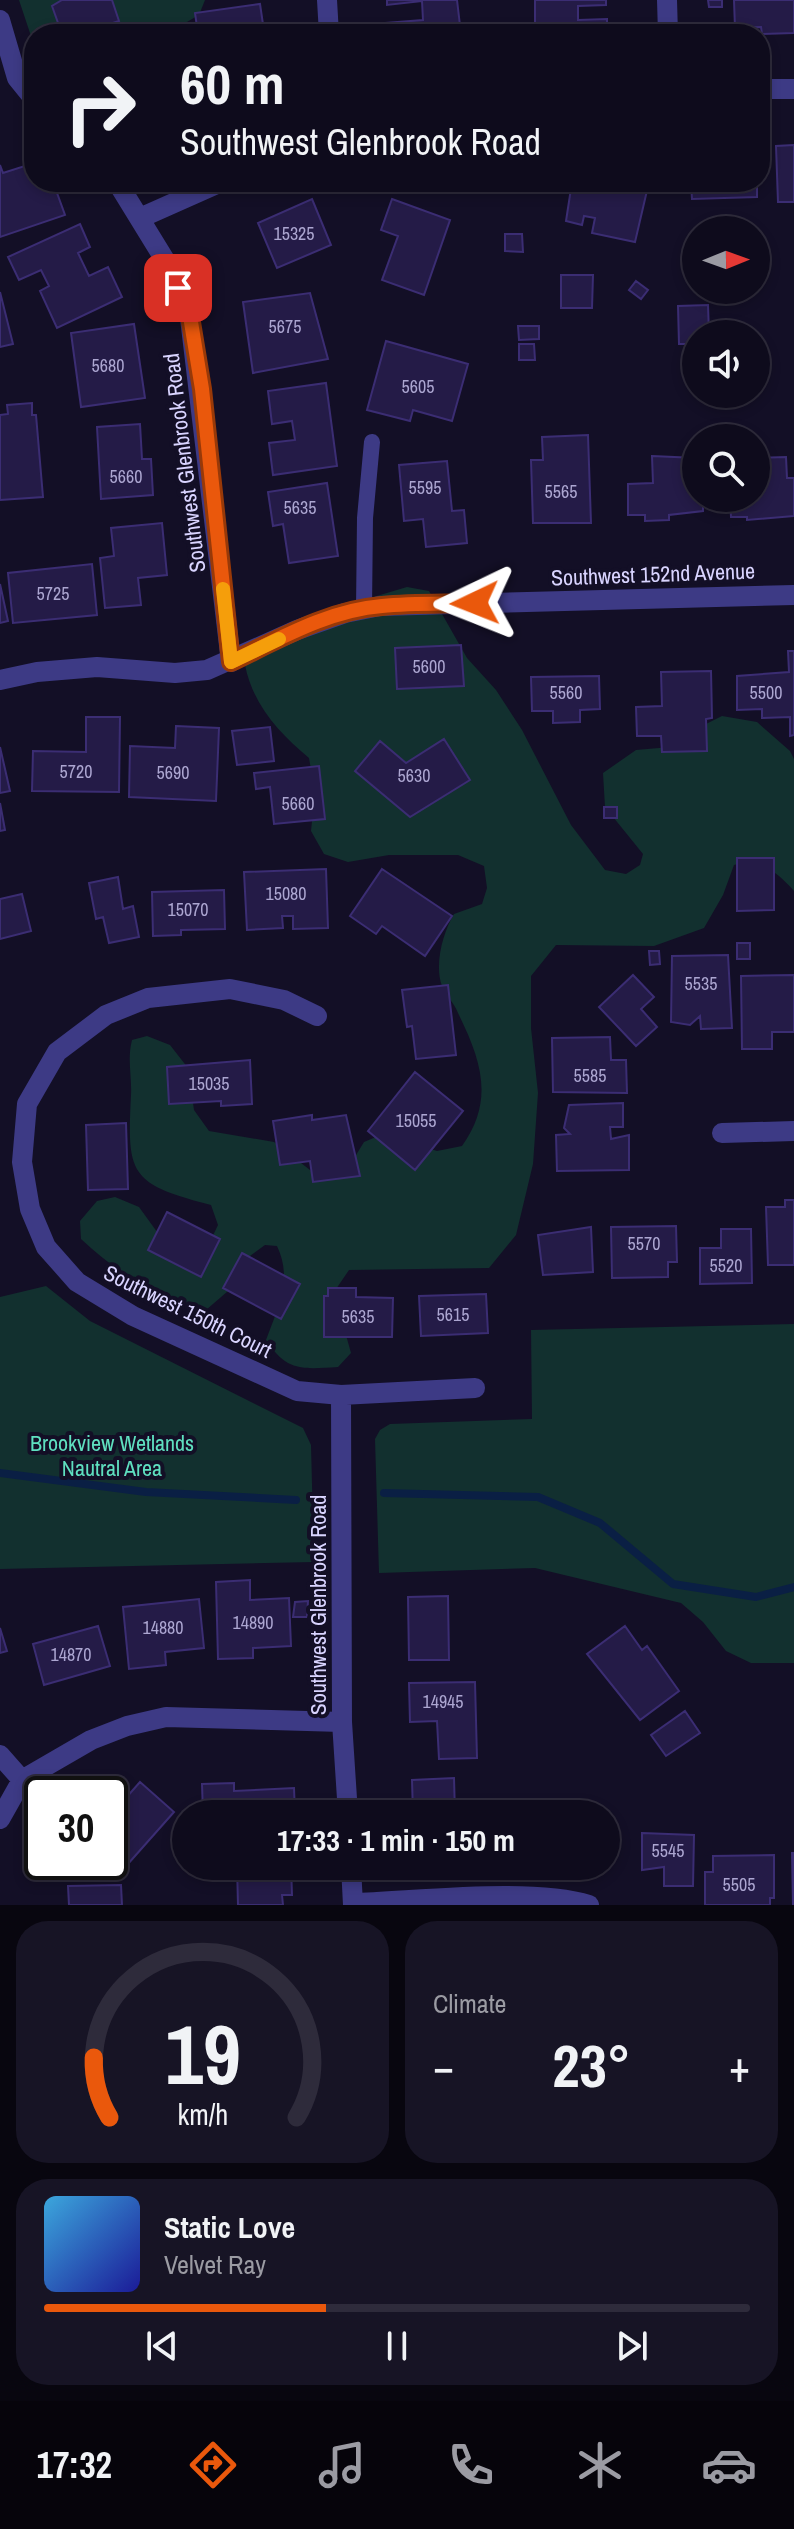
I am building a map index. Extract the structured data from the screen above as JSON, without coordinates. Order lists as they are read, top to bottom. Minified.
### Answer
{"streets":{"street":["Southwest Glenbrook Road","Southwest 152nd Avenue","Southwest 150th Court"]},"crossings":[["Southwest Glenbrook Road","Southwest 152nd Avenue"],["Southwest Glenbrook Road","Southwest 150th Court"]],"parks":["Brookview Wetlands Nautral Area"],"house_numbers":["15325","5675","5680","5605","5660","5595","5565","5635","5725","5600","5560","5500","5720","5690","5630","5660","15080","15070","5535","5585","15035","15055","5570","5520","5615","5635","14890","14880","14870","14945","5545","5505"],"north":"right","page":{"turn":["60 m","Southwest Glenbrook Road"],"limit":"30","trip":"17:33 · 1 min · 150 m","tile":"Climate","heat":["−","23°","+"],"song":["Static Love","Velvet Ray"],"tabs":"17:32","gauge":["19","km/h"]}}
